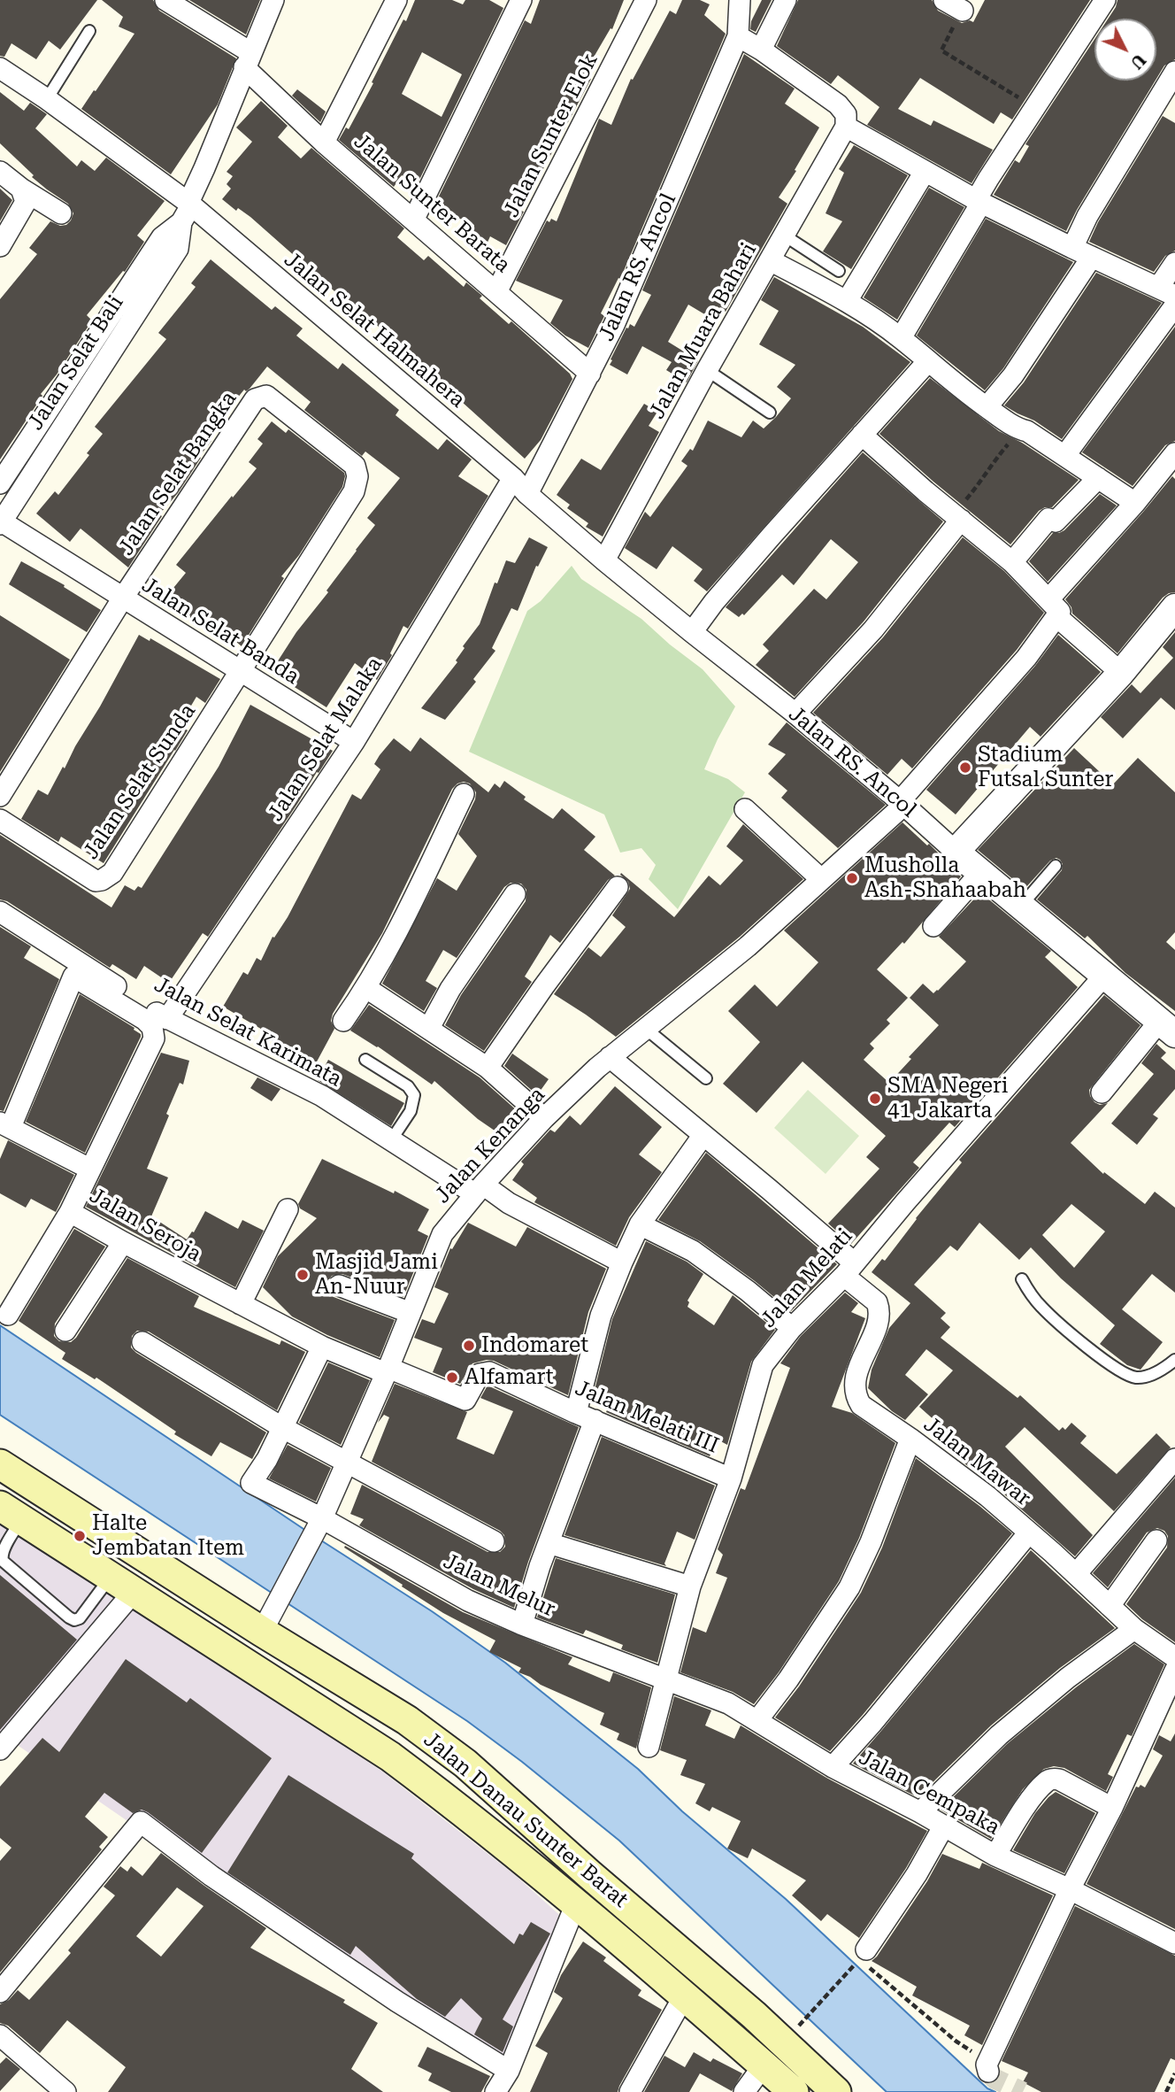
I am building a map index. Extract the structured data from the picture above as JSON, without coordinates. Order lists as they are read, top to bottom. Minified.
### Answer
{"streets":{"main road":["Jalan Danau Sunter Barat"],"street":["Jalan Sunter Elok","Jalan Sunter Barata","Jalan RS. Ancol","Jalan Selat Halmahera","Jalan Muara Bahari","Jalan Selat Bali","Jalan Selat Bangka","Jalan Selat Banda","Jalan Selat Malaka","Jalan Selat Sunda","Jalan Selat Karimata","Jalan Kenanga","Jalan Seroja","Jalan Melati","Jalan Melati III","Jalan Mawar","Jalan Melur","Jalan Cempaka"]},"crossings":[["Jalan Sunter Elok","Jalan Sunter Barata"],["Jalan Sunter Barata","Jalan RS. Ancol"],["Jalan RS. Ancol","Jalan Selat Halmahera"],["Jalan RS. Ancol","Jalan Muara Bahari"],["Jalan RS. Ancol","Jalan Selat Malaka"],["Jalan RS. Ancol","Jalan Kenanga"],["Jalan RS. Ancol","Jalan Melati"],["Jalan Selat Halmahera","Jalan Selat Bali"],["Jalan Selat Halmahera","Jalan Selat Malaka"],["Jalan Selat Bali","Jalan Selat Banda"],["Jalan Selat Bangka","Jalan Selat Banda"],["Jalan Selat Bangka","Jalan Selat Sunda"],["Jalan Selat Banda","Jalan Selat Malaka"],["Jalan Selat Banda","Jalan Selat Sunda"],["Jalan Selat Malaka","Jalan Selat Karimata"],["Jalan Selat Karimata","Jalan Kenanga"],["Jalan Kenanga","Jalan Seroja"],["Jalan Kenanga","Jalan Melati III"],["Jalan Kenanga","Jalan Melur"],["Jalan Kenanga","Jalan Danau Sunter Barat"],["Jalan Seroja","Jalan Melati III"],["Jalan Melati","Jalan Melati III"],["Jalan Melati","Jalan Mawar"],["Jalan Melati","Jalan Melur"],["Jalan Melati","Jalan Cempaka"],["Jalan Melur","Jalan Cempaka"]],"places":["Stadium Futsal Sunter","Musholla Ash-Shahaabah","SMA Negeri 41 Jakarta","Masjid Jami An-Nuur","Indomaret","Alfamart","Halte Jembatan Item"],"north":"bottom right"}
